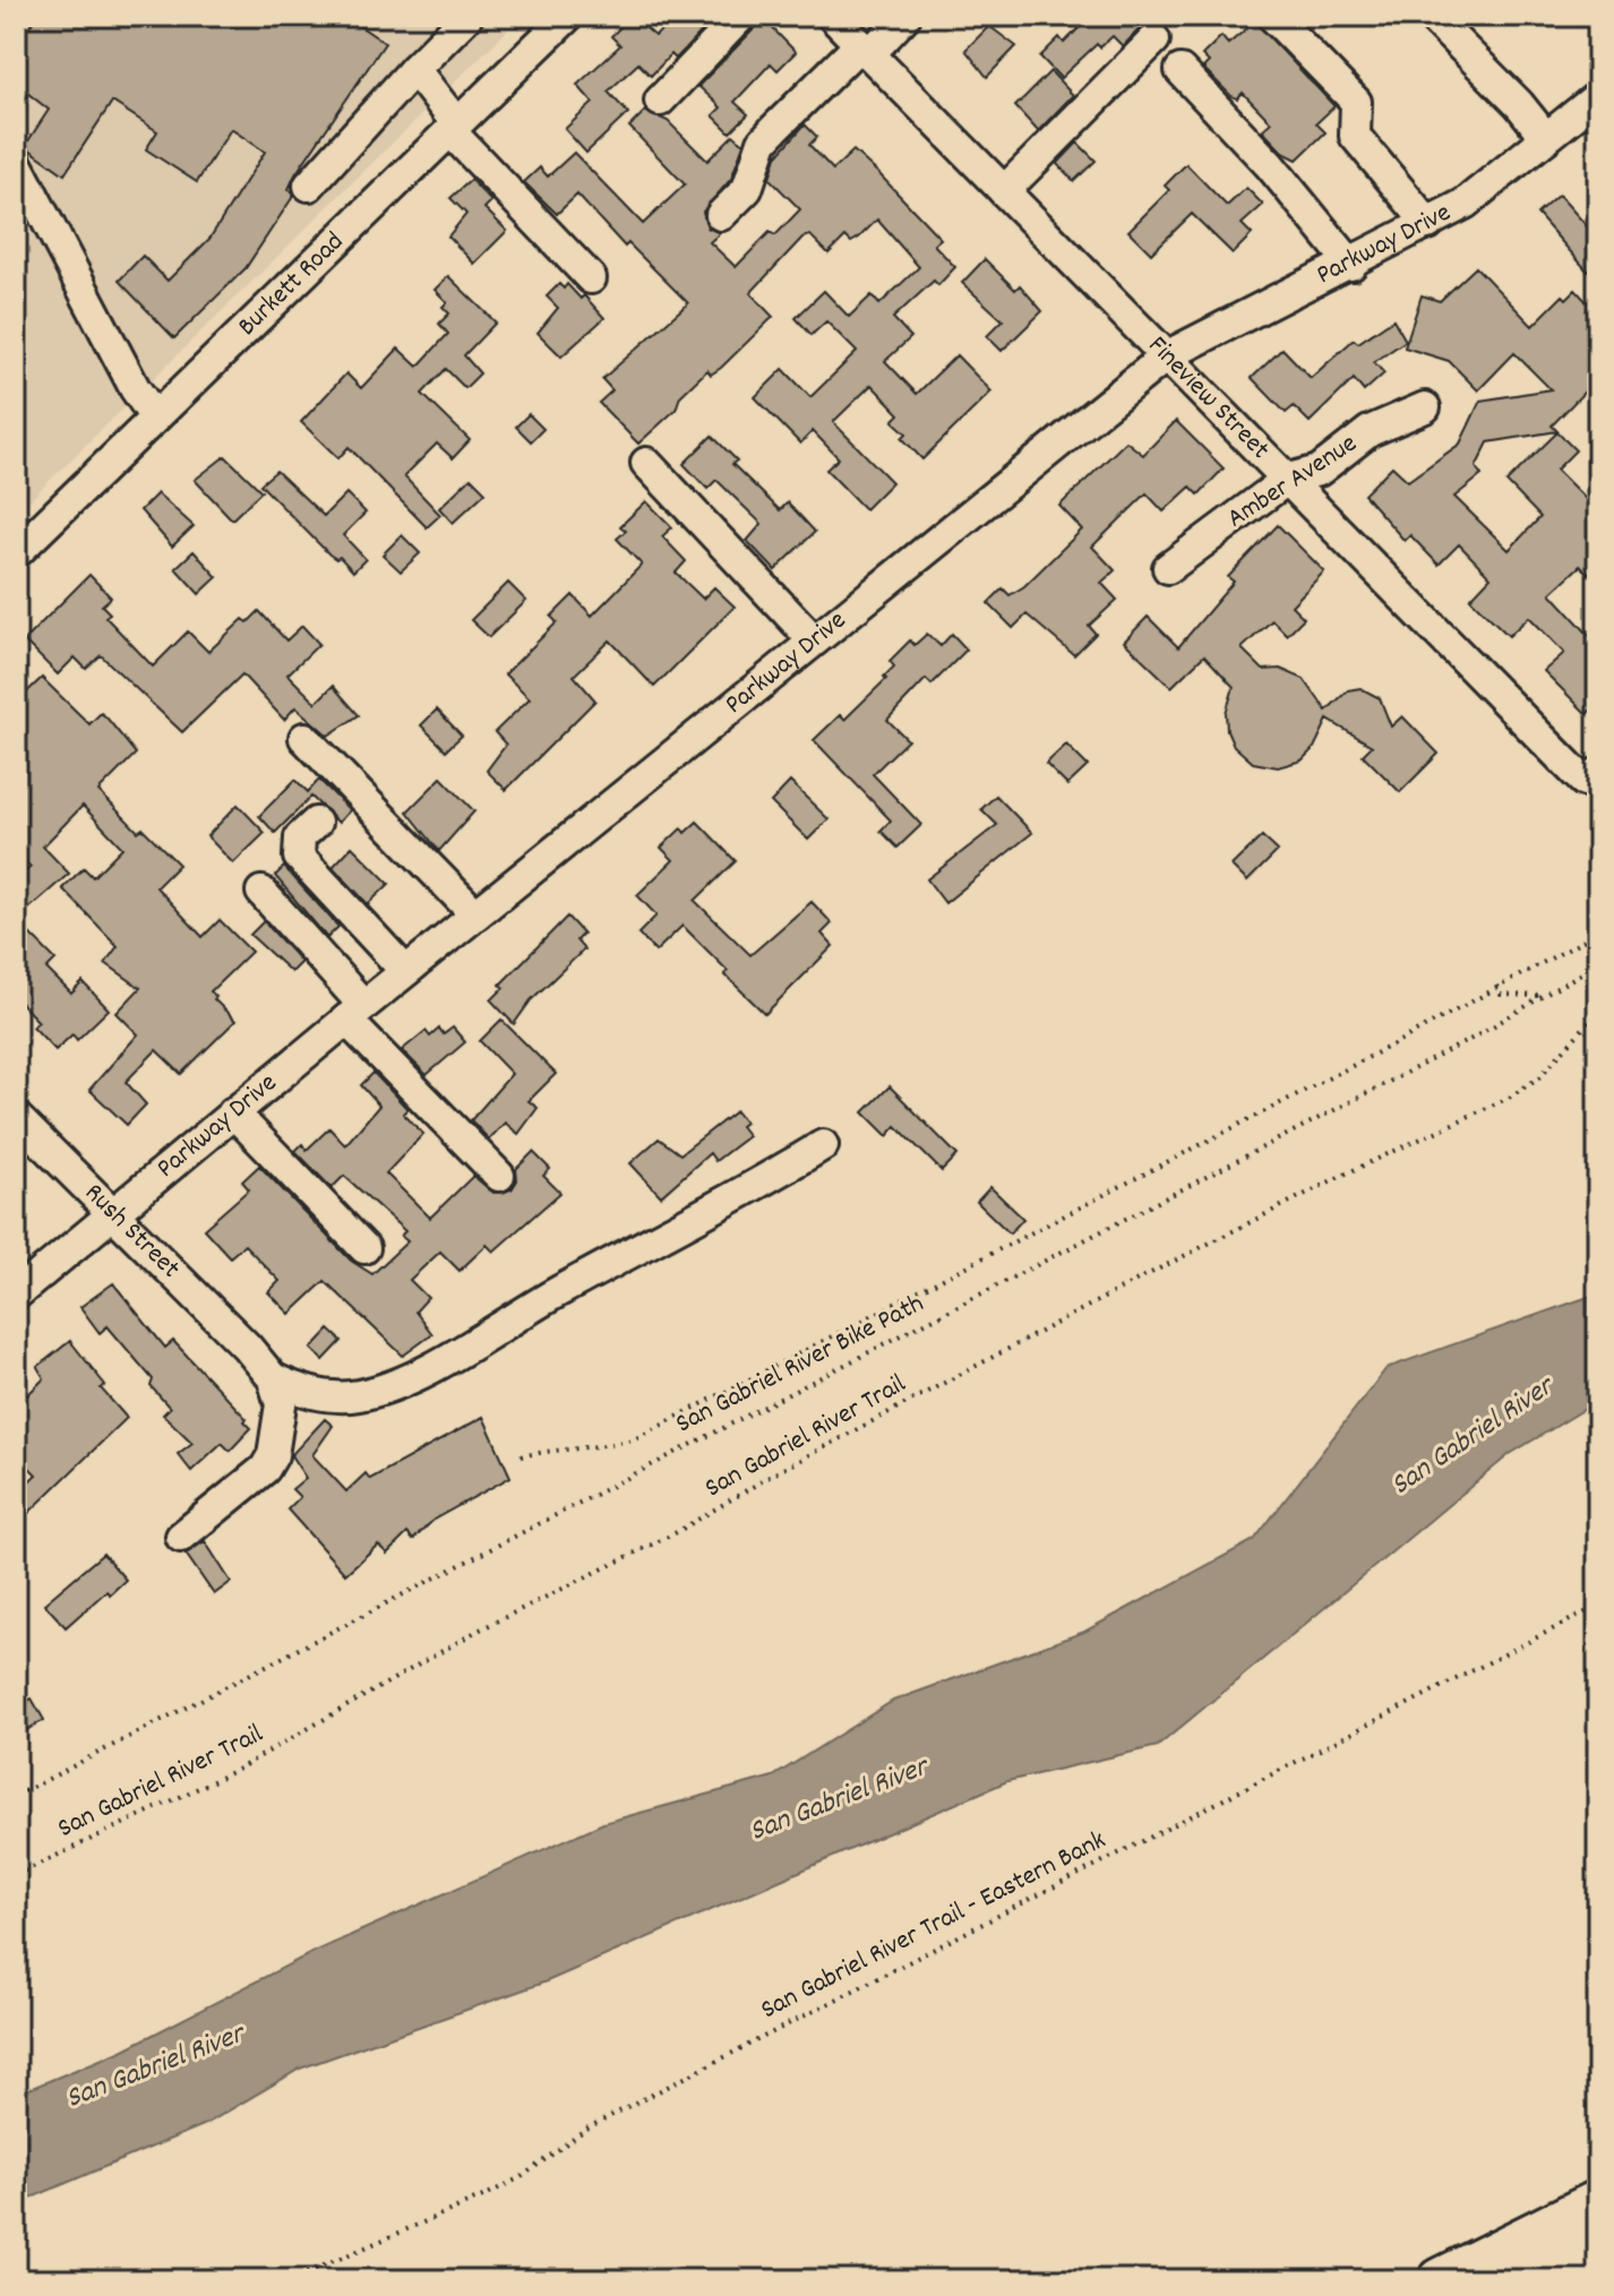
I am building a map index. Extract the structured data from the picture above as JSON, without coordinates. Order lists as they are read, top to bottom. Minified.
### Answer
{"streets":{"street":["Parkway Drive","Burkett Road","Fineview Street","Amber Avenue","Rush Street"],"path":["San Gabriel River Bike Path","San Gabriel River Trail","San Gabriel River Trail - Eastern Bank"]},"crossings":[["Parkway Drive","Fineview Street"],["Parkway Drive","Rush Street"],["Fineview Street","Amber Avenue"]],"water":["San Gabriel River"]}
